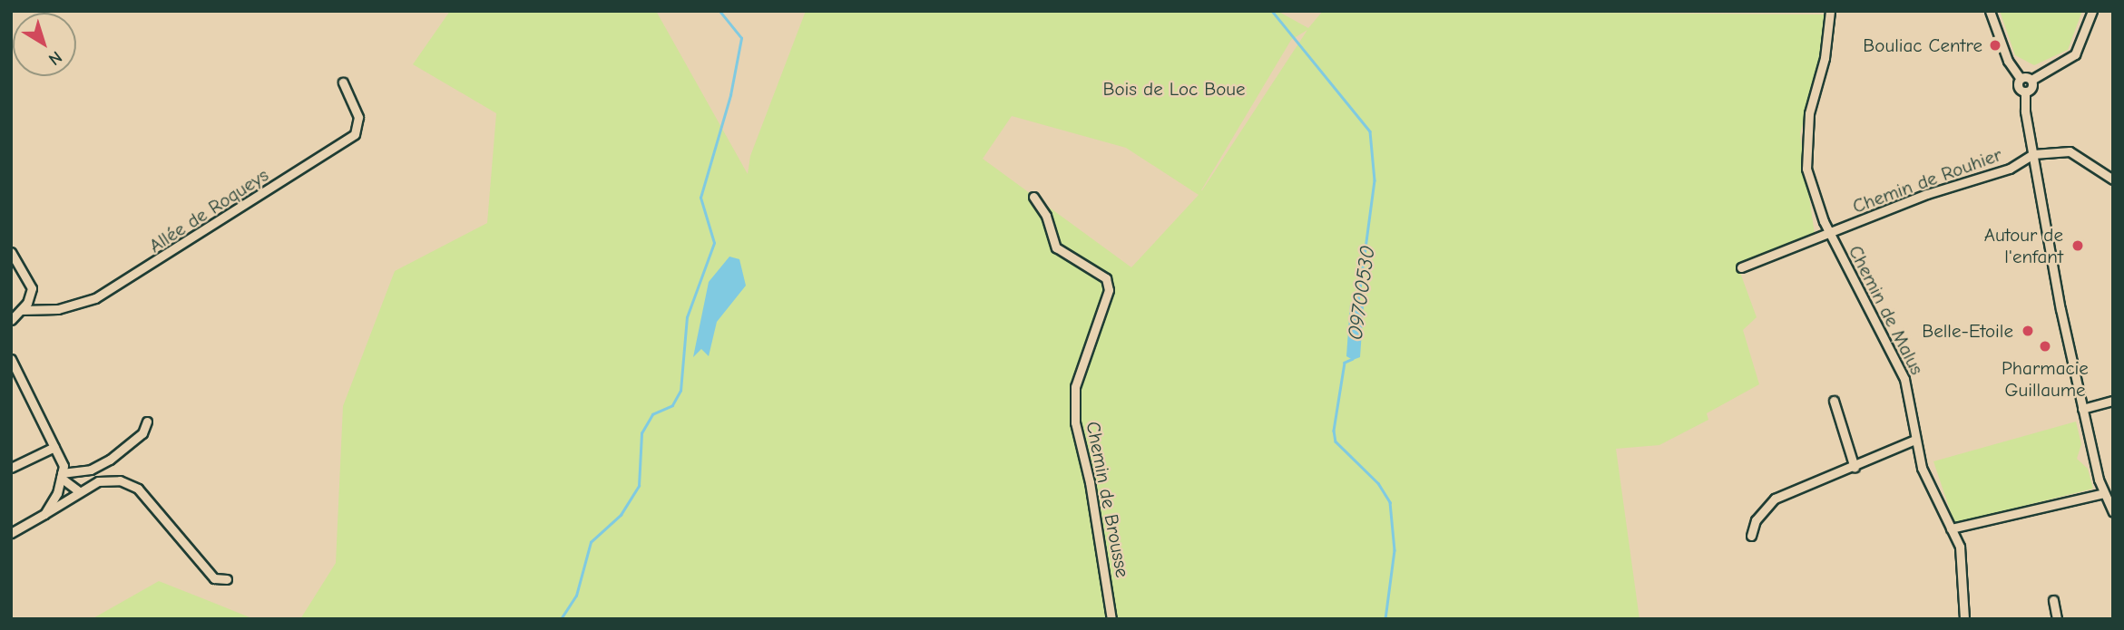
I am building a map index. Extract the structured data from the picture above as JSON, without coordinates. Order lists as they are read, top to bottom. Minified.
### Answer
{"streets":{"street":["Chemin de Rouhier","Allée de Roqueys","Chemin de Malus","Chemin de Brousse"]},"crossings":[["Chemin de Rouhier","Chemin de Malus"]],"water":["O9700530"],"parks":["Bois de Loc Boue"],"places":["Bouliac Centre","Autour de l'enfant","Belle-Etoile","Pharmacie Guillaume"],"north":"bottom right"}
